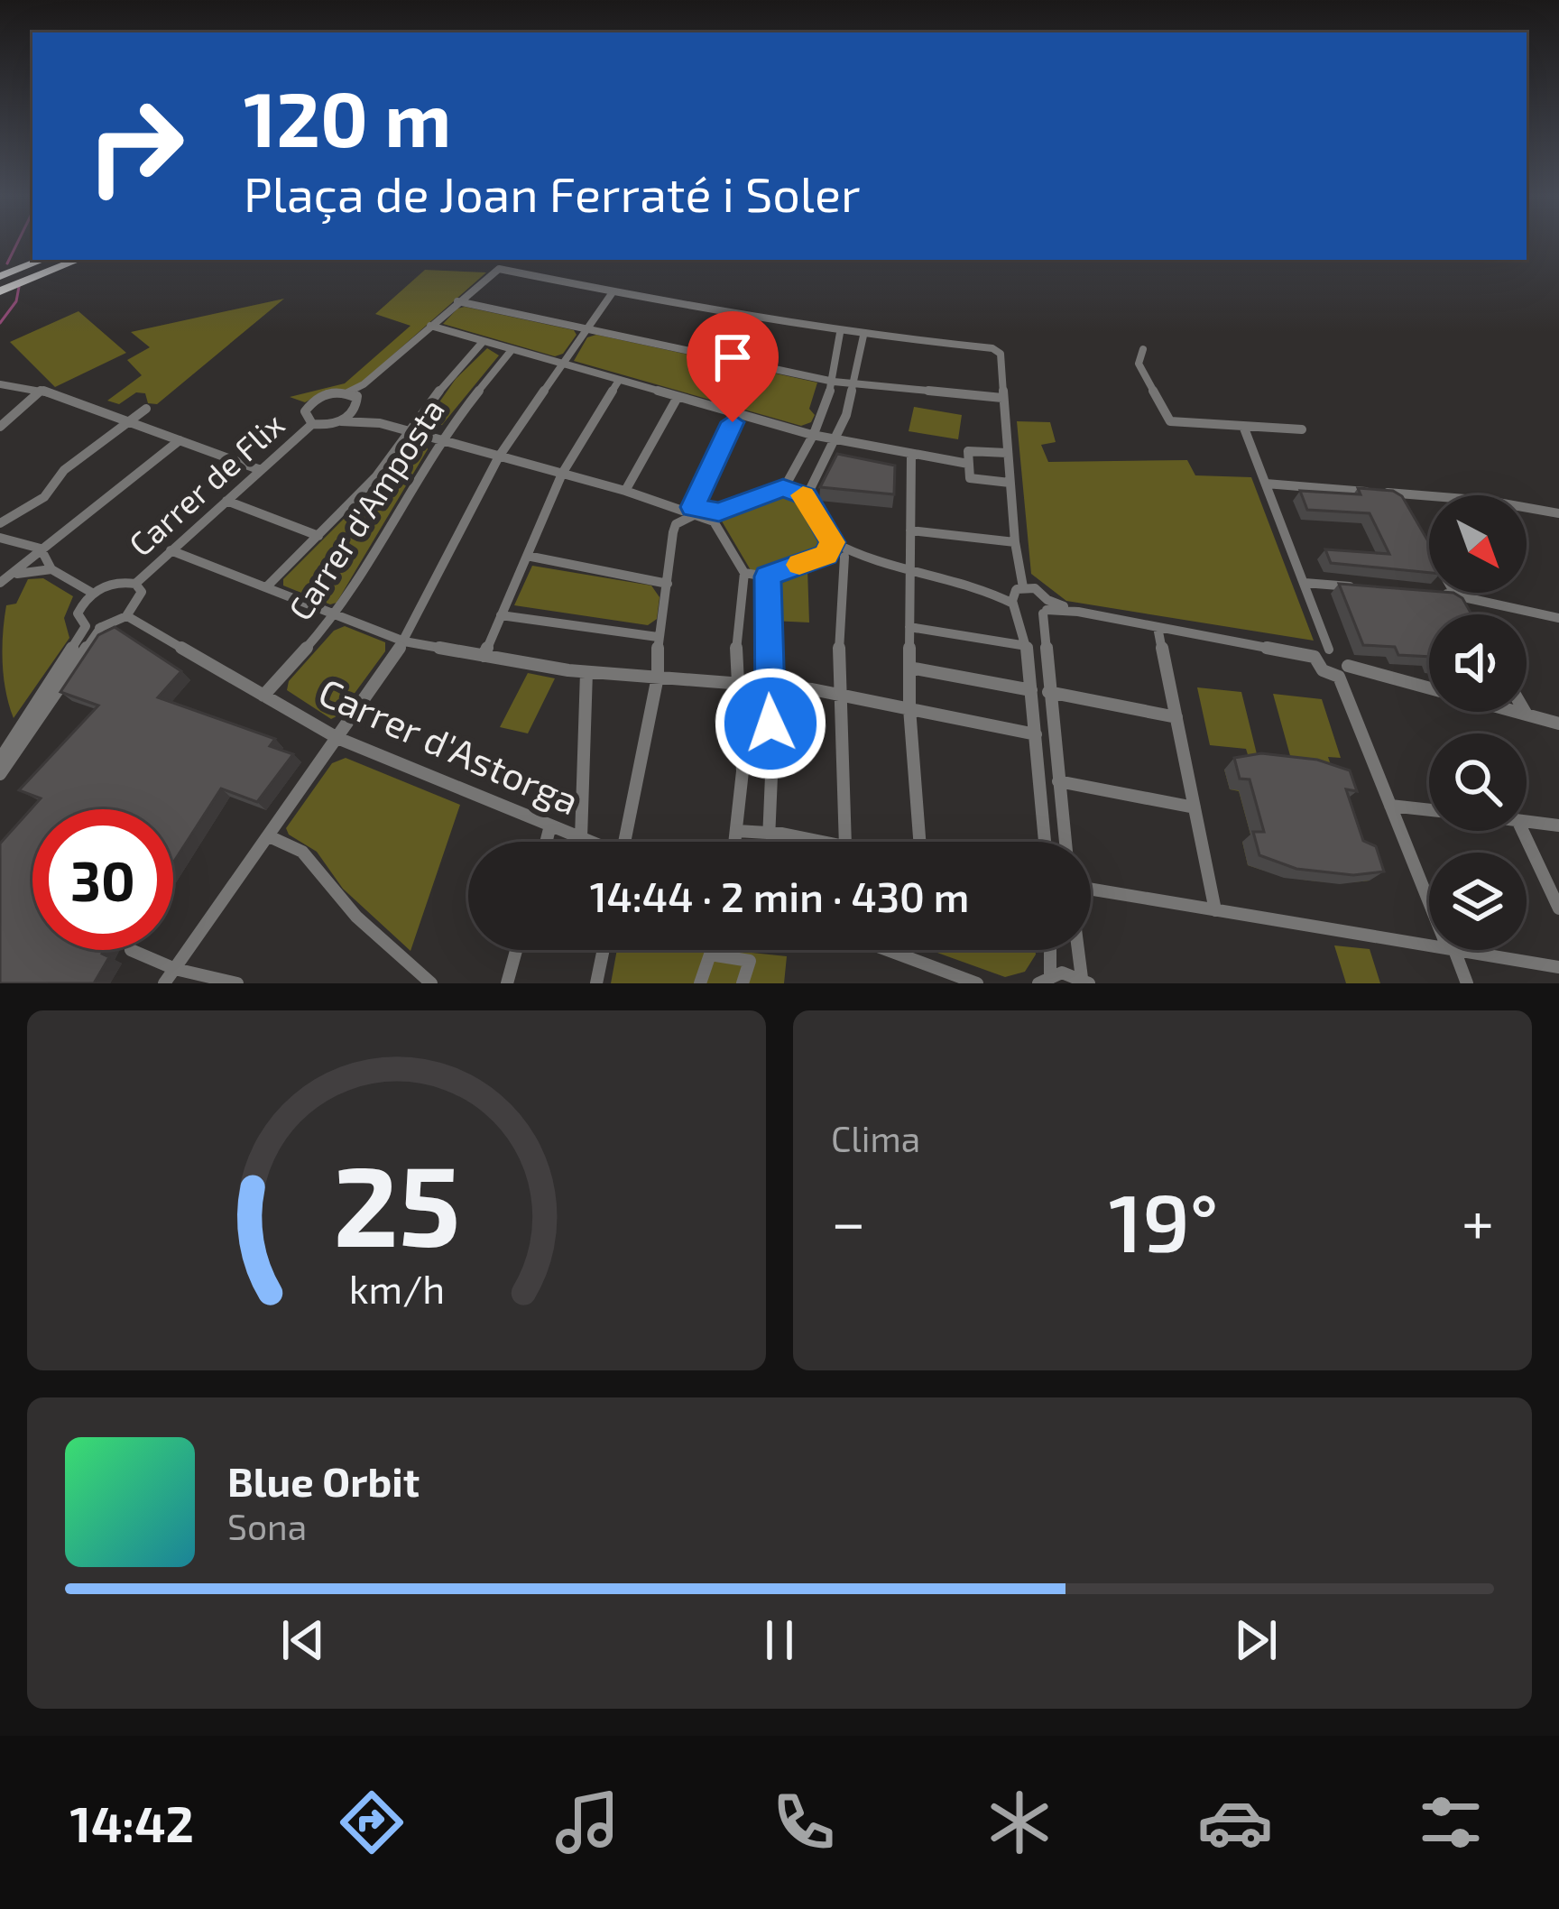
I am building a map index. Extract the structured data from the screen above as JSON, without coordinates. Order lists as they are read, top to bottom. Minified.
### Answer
{"streets":{"street":["Carrer de Flix","Carrer d'Amposta","Carrer d'Astorga"]},"crossings":[["Carrer d'Amposta","Carrer d'Astorga"]],"north":"bottom right","page":{"turn":["120 m","Plaça de Joan Ferraté i Soler"],"limit":"30","trip":"14:44 · 2 min · 430 m","tile":"Clima","heat":["−","19°","+"],"song":["Blue Orbit","Sona"],"tabs":"14:42","gauge":["25","km/h"]}}
